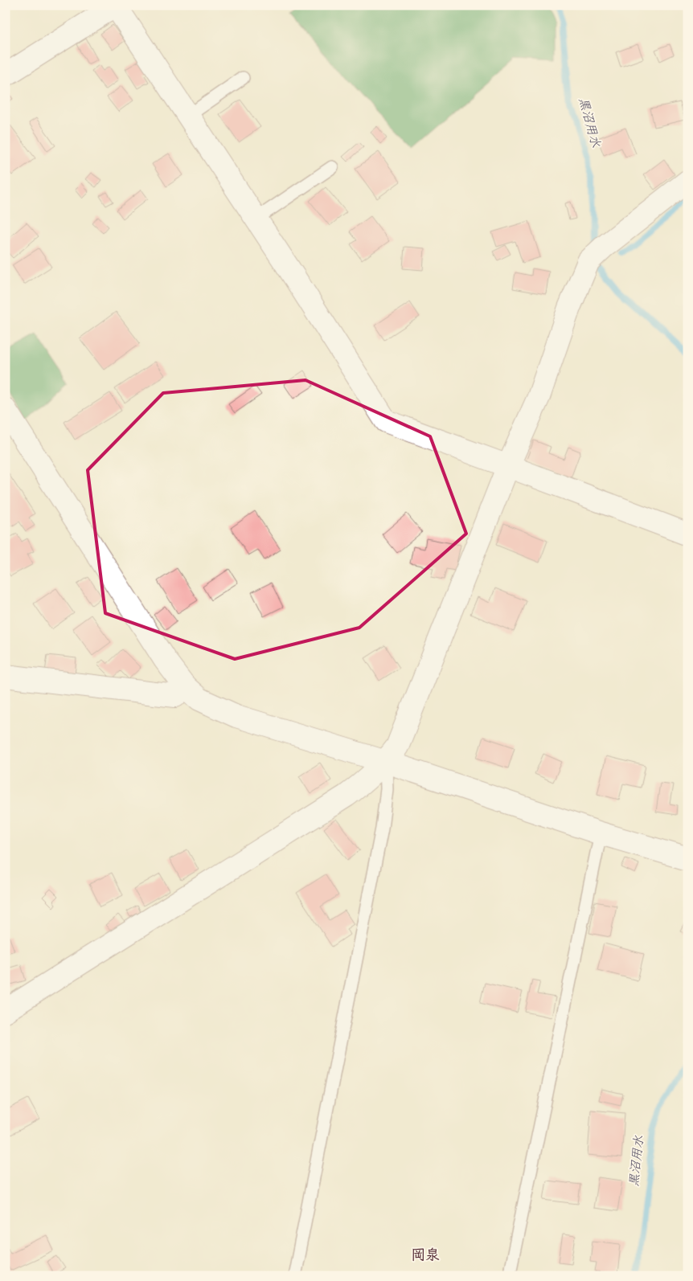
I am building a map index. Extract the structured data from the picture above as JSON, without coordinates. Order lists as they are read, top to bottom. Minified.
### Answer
{"districts":["岡泉"],"water":["黒沼用水"]}
